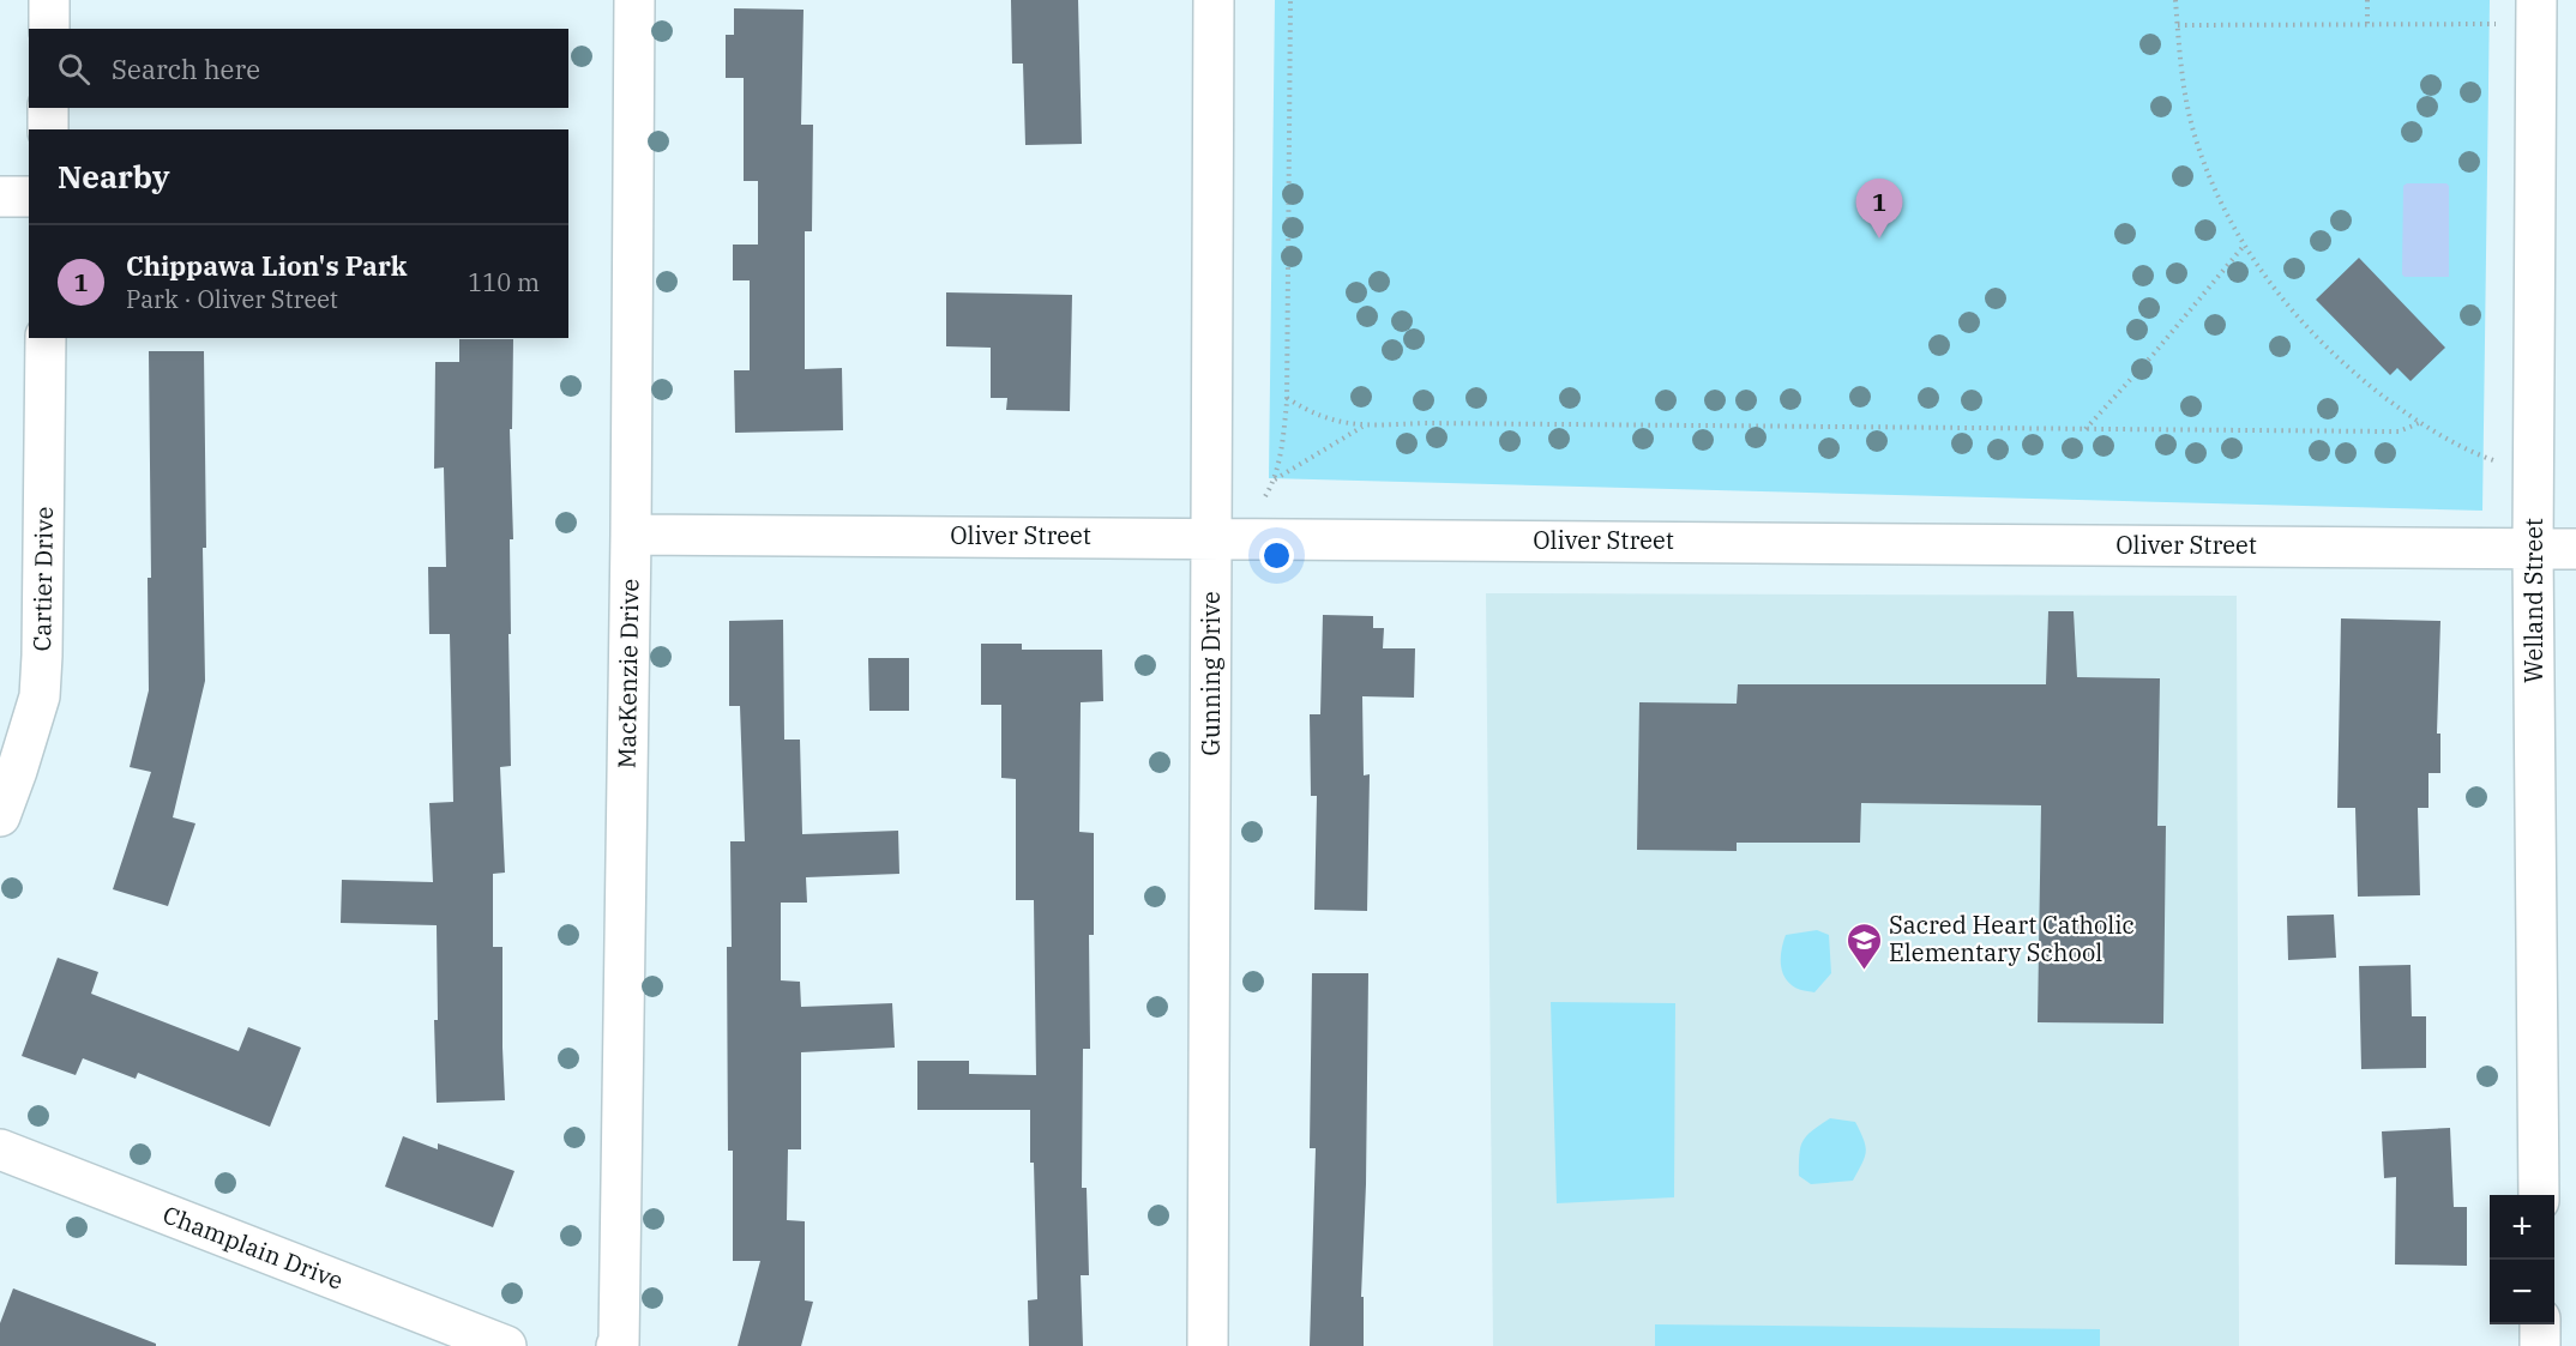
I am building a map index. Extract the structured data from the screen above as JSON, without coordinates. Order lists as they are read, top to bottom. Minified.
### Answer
{"streets":{"street":["Oliver Street","Cartier Drive","Welland Street","MacKenzie Drive","Gunning Drive","Champlain Drive"]},"crossings":[["Oliver Street","Welland Street"],["Oliver Street","MacKenzie Drive"],["Oliver Street","Gunning Drive"]],"places":{"school or university":["Sacred Heart Catholic Elementary School"]},"page":{"search":"Search here","heading":"Nearby","pins":"1","list":[{"mark":"1","name":"Chippawa Lion's Park","note":"Park · Oliver Street","value":"110 m"}],"map_buttons":["+","−"]}}
